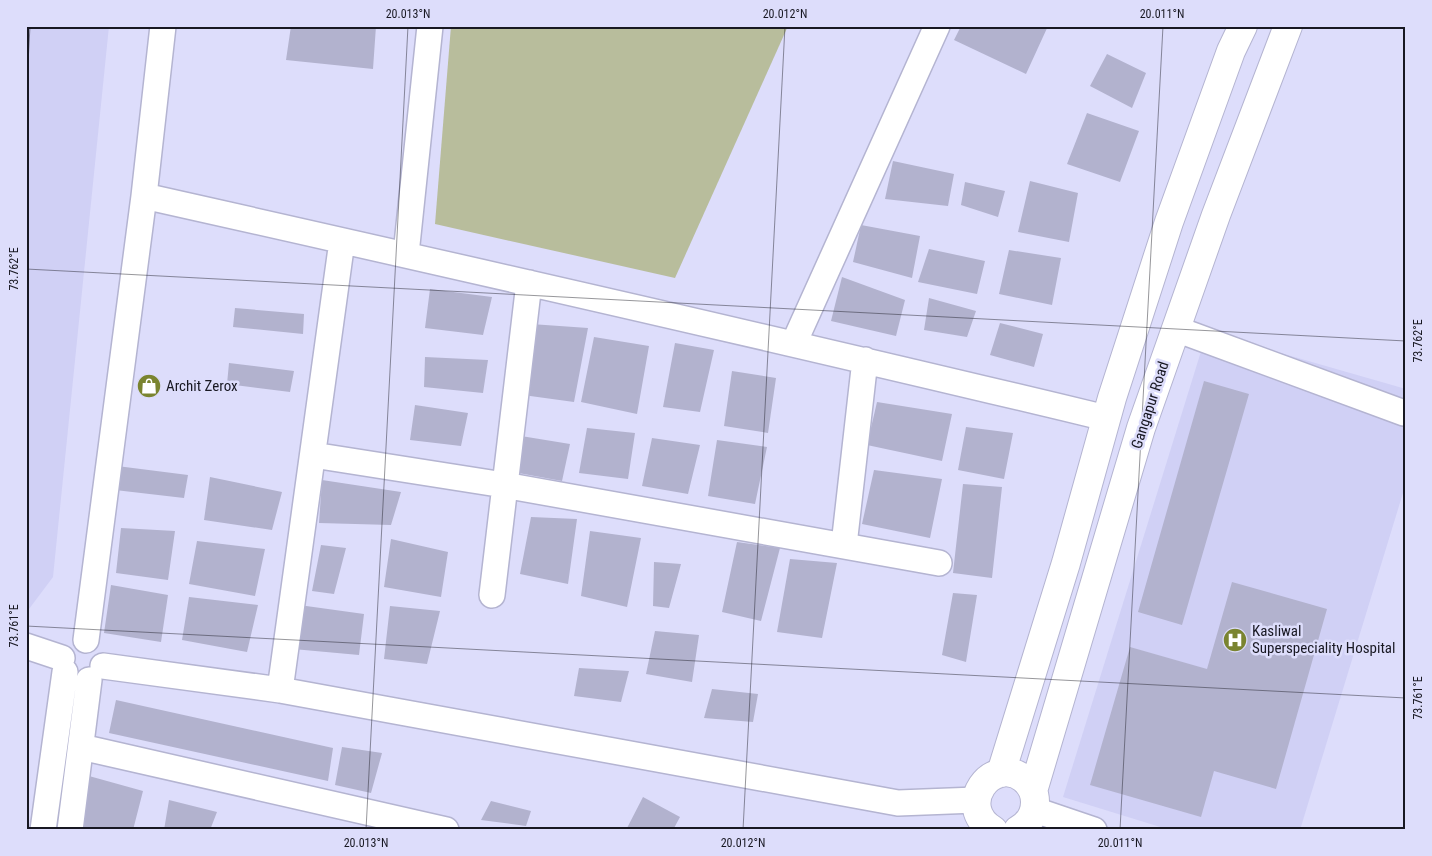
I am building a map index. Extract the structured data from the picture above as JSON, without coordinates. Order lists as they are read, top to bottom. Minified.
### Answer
{"streets":{"main road":["Gangapur Road"]},"places":{"shop":["Archit Zerox"],"hospital":["Kasliwal Superspeciality Hospital"]},"coordinates":["20.013°N","20.012°N","20.011°N","73.762°E","73.761°E"]}
